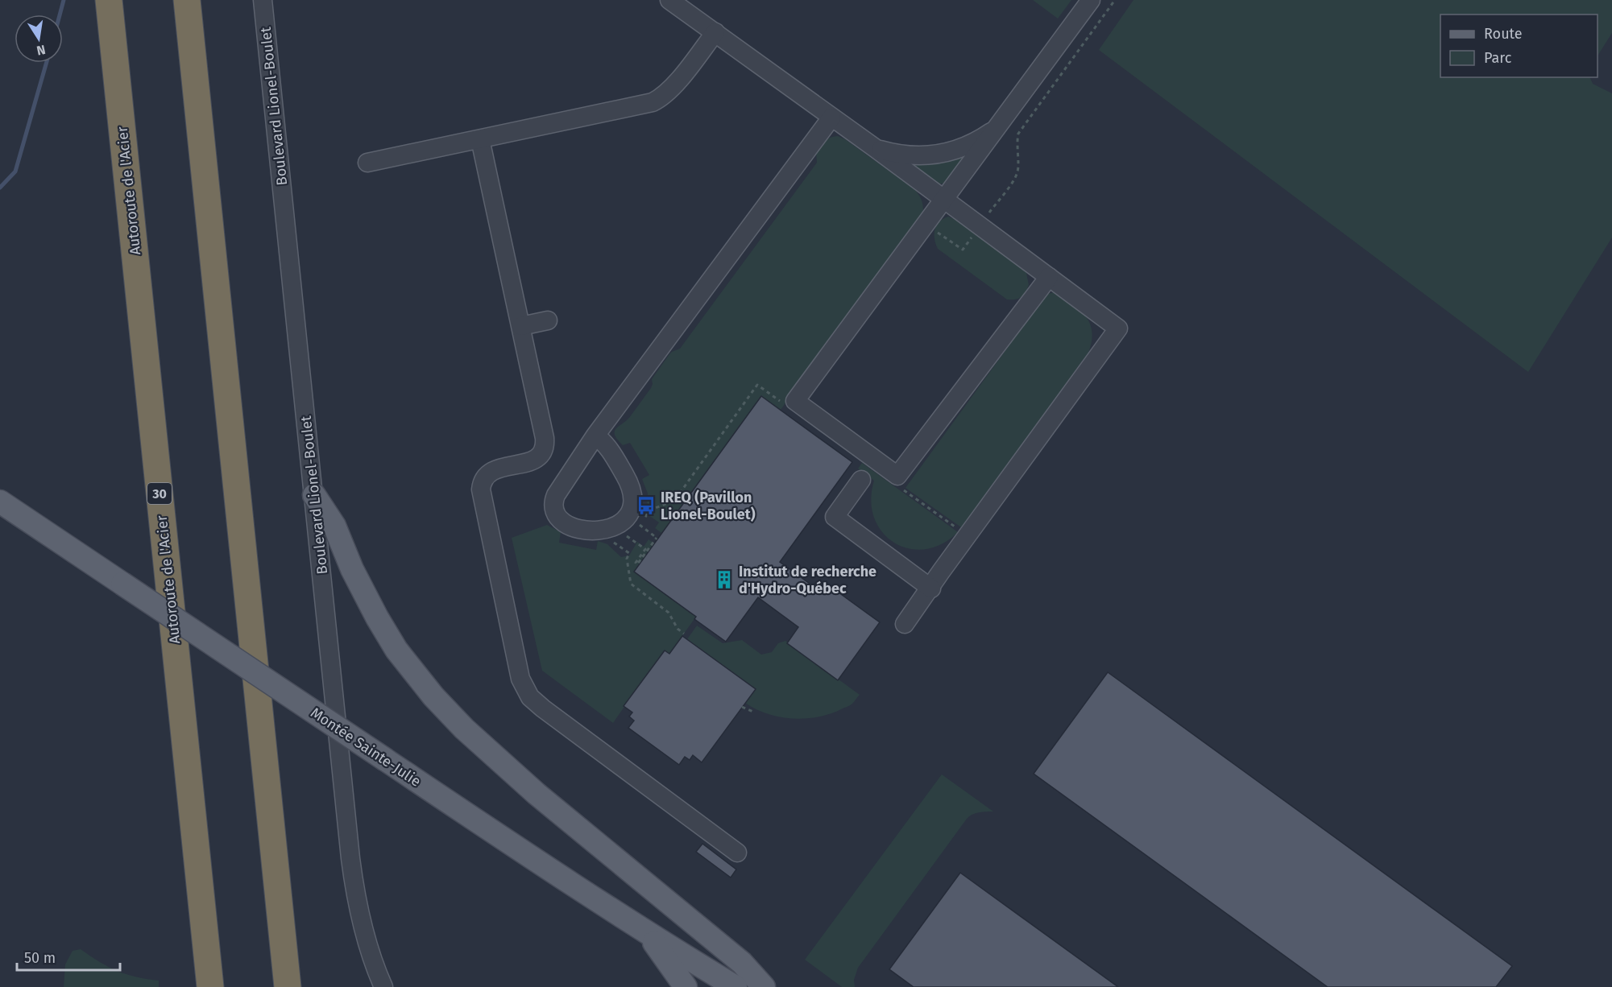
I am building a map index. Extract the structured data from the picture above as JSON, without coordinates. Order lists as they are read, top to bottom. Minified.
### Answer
{"streets":{"highway":["Autoroute de l'Acier","30"],"main road":["Montée Sainte-Julie"],"street":["Boulevard Lionel-Boulet"]},"places":{"bus stop":["IREQ (Pavillon Lionel-Boulet)"],"building":["Institut de recherche d'Hydro-Québec"]},"legend":["Route","Parc"],"scale_bar":"50 m","north":"bottom"}
